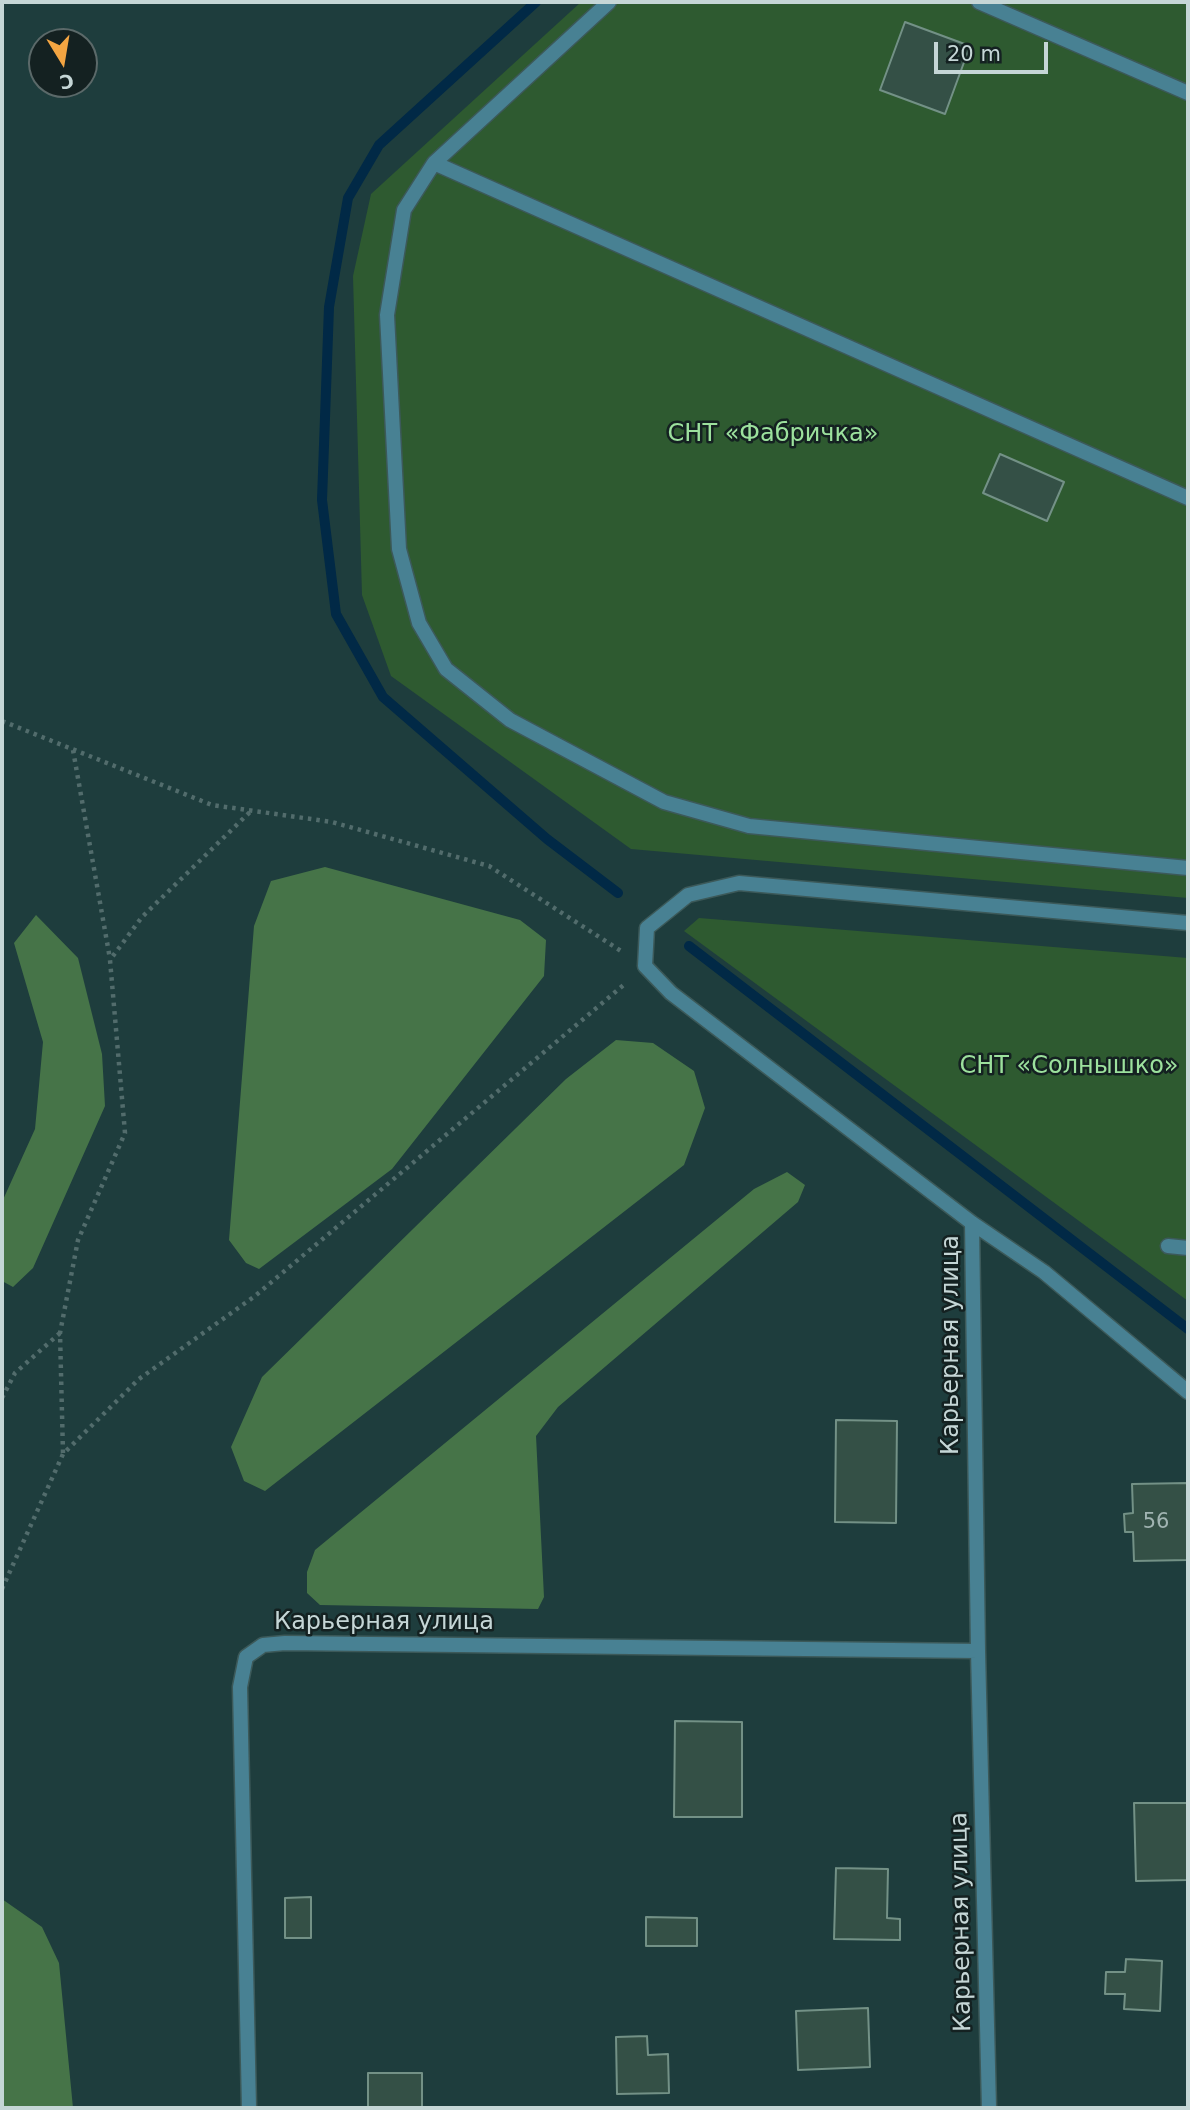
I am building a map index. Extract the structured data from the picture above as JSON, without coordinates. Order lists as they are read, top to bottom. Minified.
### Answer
{"streets":{"street":["Карьерная улица"]},"parks":["СНТ «Фабричка»","СНТ «Солнышко»"],"house_numbers":["56"],"scale_bar":"20 m","north":"bottom"}
